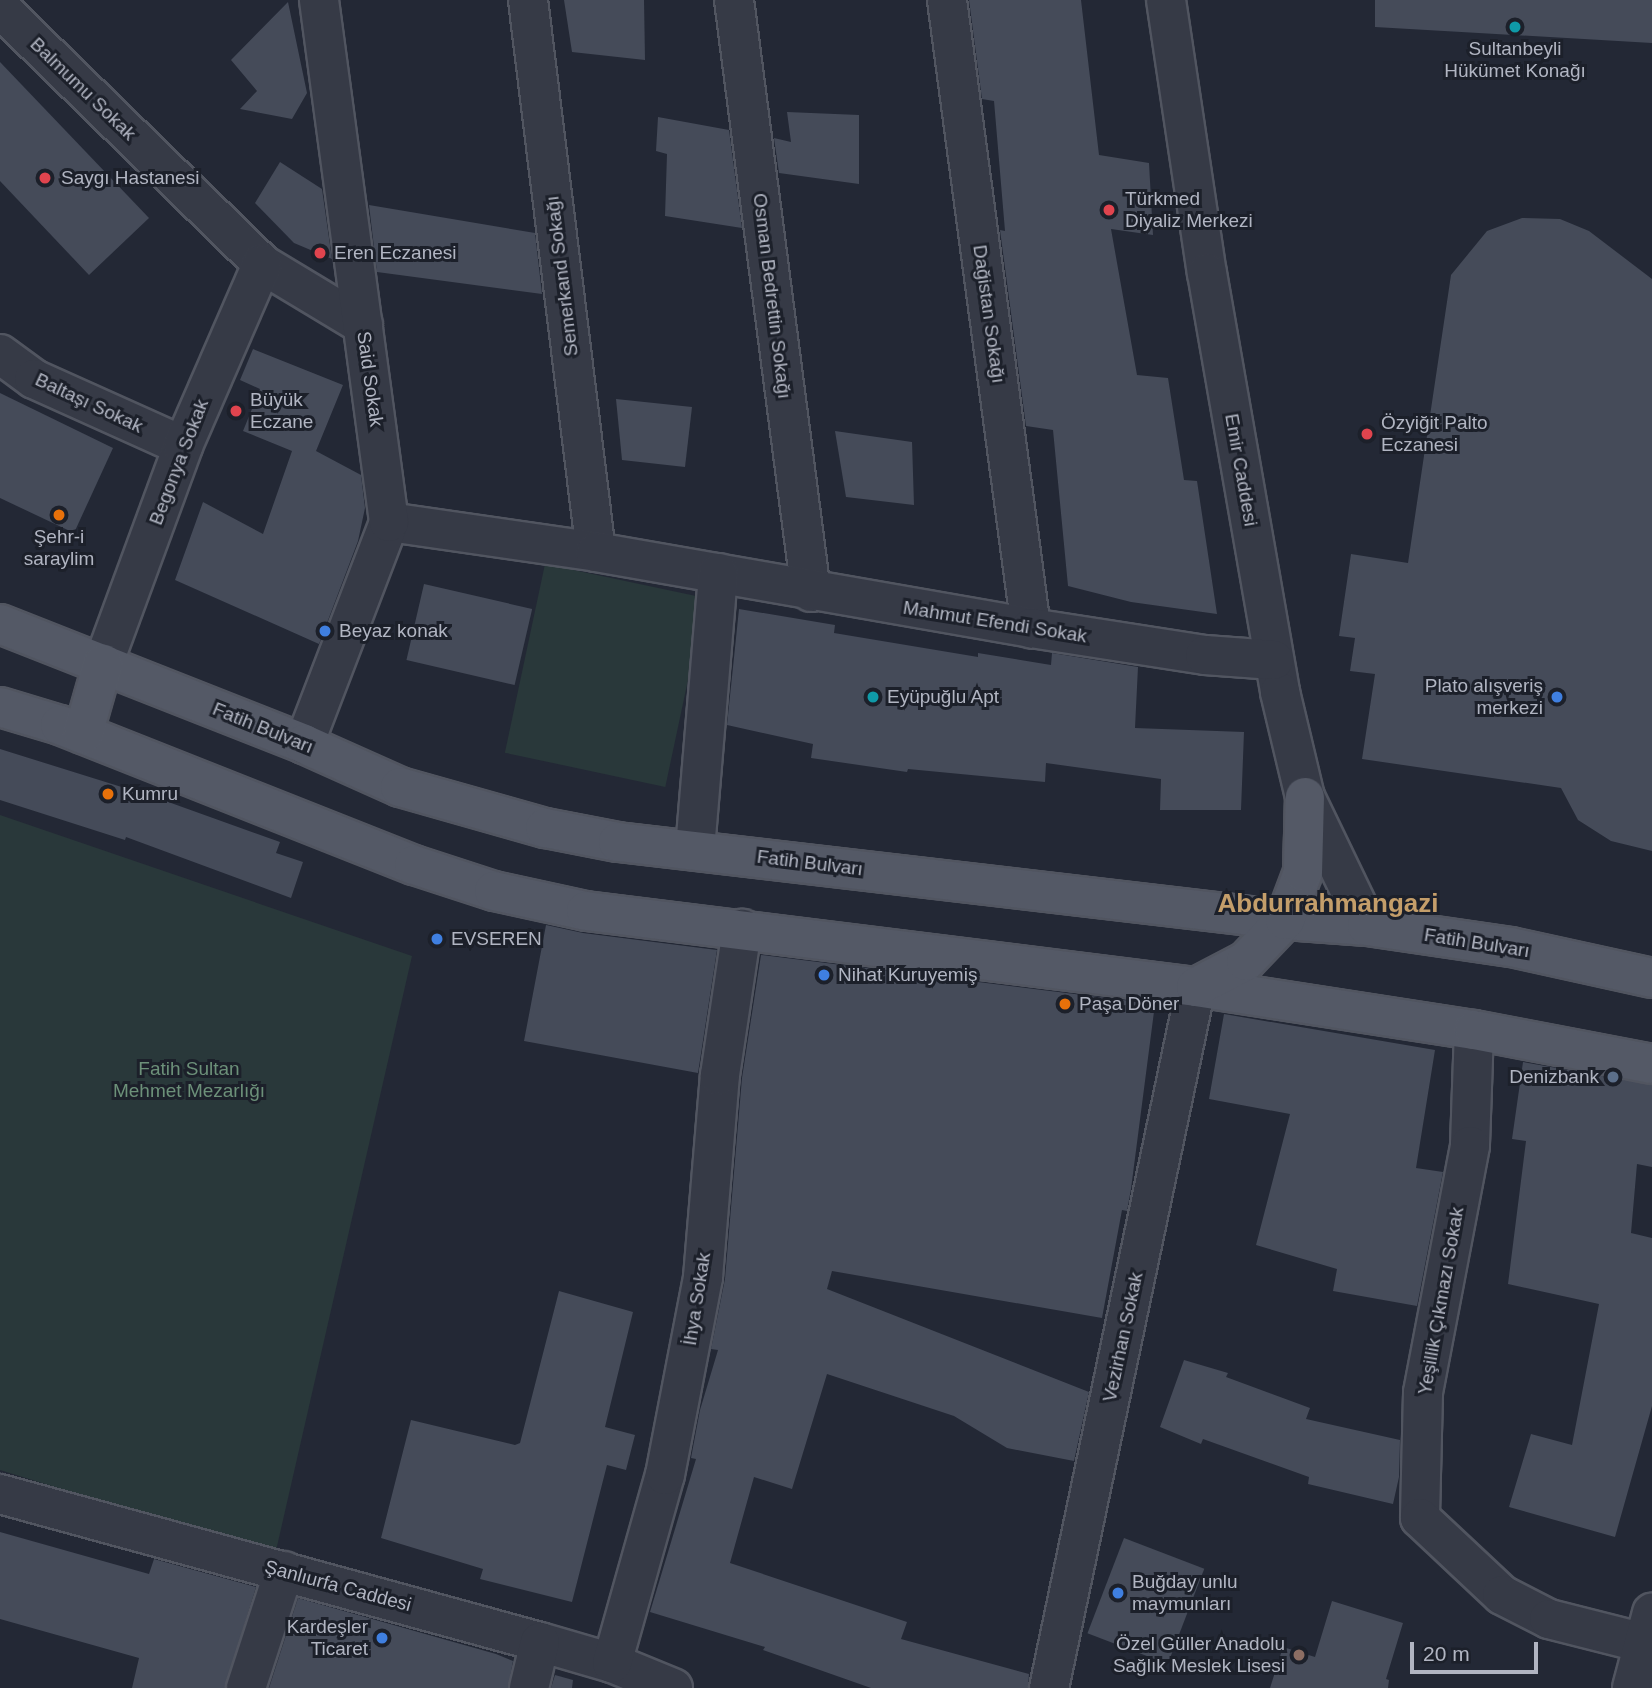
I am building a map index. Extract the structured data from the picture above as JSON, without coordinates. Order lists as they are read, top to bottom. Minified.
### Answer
{"streets":{"main road":["Fatih Bulvarı"],"street":["Balmumu Sokak","Semerkand Sokağı","Osman Bedrettin Sokağı","Dağistan Sokağı","Said Sokak","Baltaşı Sokak","Begonya Sokak","Emir Caddesi","Mahmut Efendi Sokak","İhya Sokak","Yeşillik Çıkmazı Sokak","Vezirhan Sokak","Şanlıurfa Caddesi"]},"crossings":[["Balmumu Sokak","Said Sokak"],["Balmumu Sokak","Begonya Sokak"],["Semerkand Sokağı","Mahmut Efendi Sokak"],["Osman Bedrettin Sokağı","Mahmut Efendi Sokak"],["Dağistan Sokağı","Mahmut Efendi Sokak"],["Said Sokak","Mahmut Efendi Sokak"],["Said Sokak","Fatih Bulvarı"],["Baltaşı Sokak","Begonya Sokak"],["Begonya Sokak","Fatih Bulvarı"],["Emir Caddesi","Mahmut Efendi Sokak"],["Emir Caddesi","Fatih Bulvarı"],["İhya Sokak","Şanlıurfa Caddesi"]],"districts":["Abdurrahmangazi"],"parks":["Fatih Sultan Mehmet Mezarlığı"],"places":["Sultanbeyli Hükümet Konağı","Saygı Hastanesi","Türkmed Diyaliz Merkezi","Eren Eczanesi","Büyük Eczane","Özyiğit Palto Eczanesi","Şehr-i saraylim","Beyaz konak","Eyüpuğlu Apt","Plato alışveriş merkezi","Kumru","EVSEREN","Nihat Kuruyemiş","Paşa Döner","Denizbank","Buğday unlu maymunları","Kardeşler Ticaret","Özel Güller Anadolu Sağlık Meslek Lisesi"],"scale_bar":"20 m"}
